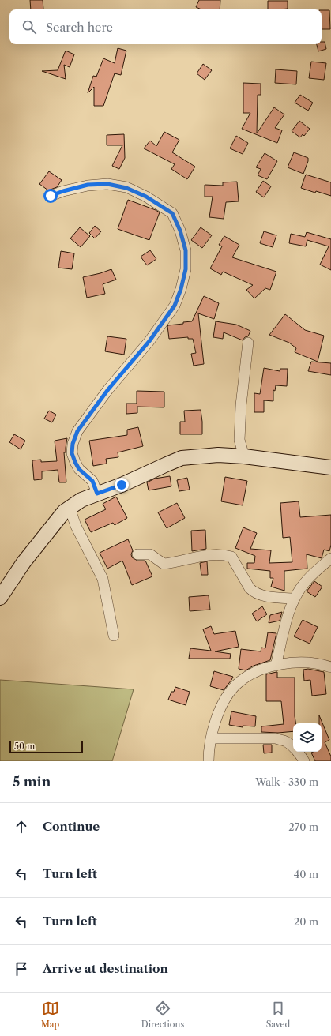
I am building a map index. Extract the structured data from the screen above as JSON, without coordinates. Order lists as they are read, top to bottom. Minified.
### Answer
{"scale_bar":"50 m","page":{"search":"Search here","scale":"50 m","heading":["5 min","Walk · 330 m"],"list":[["Continue","270 m"],["Turn left","40 m"],["Turn left","20 m"],"Arrive at destination"],"nav":["Map","Directions","Saved"]}}
